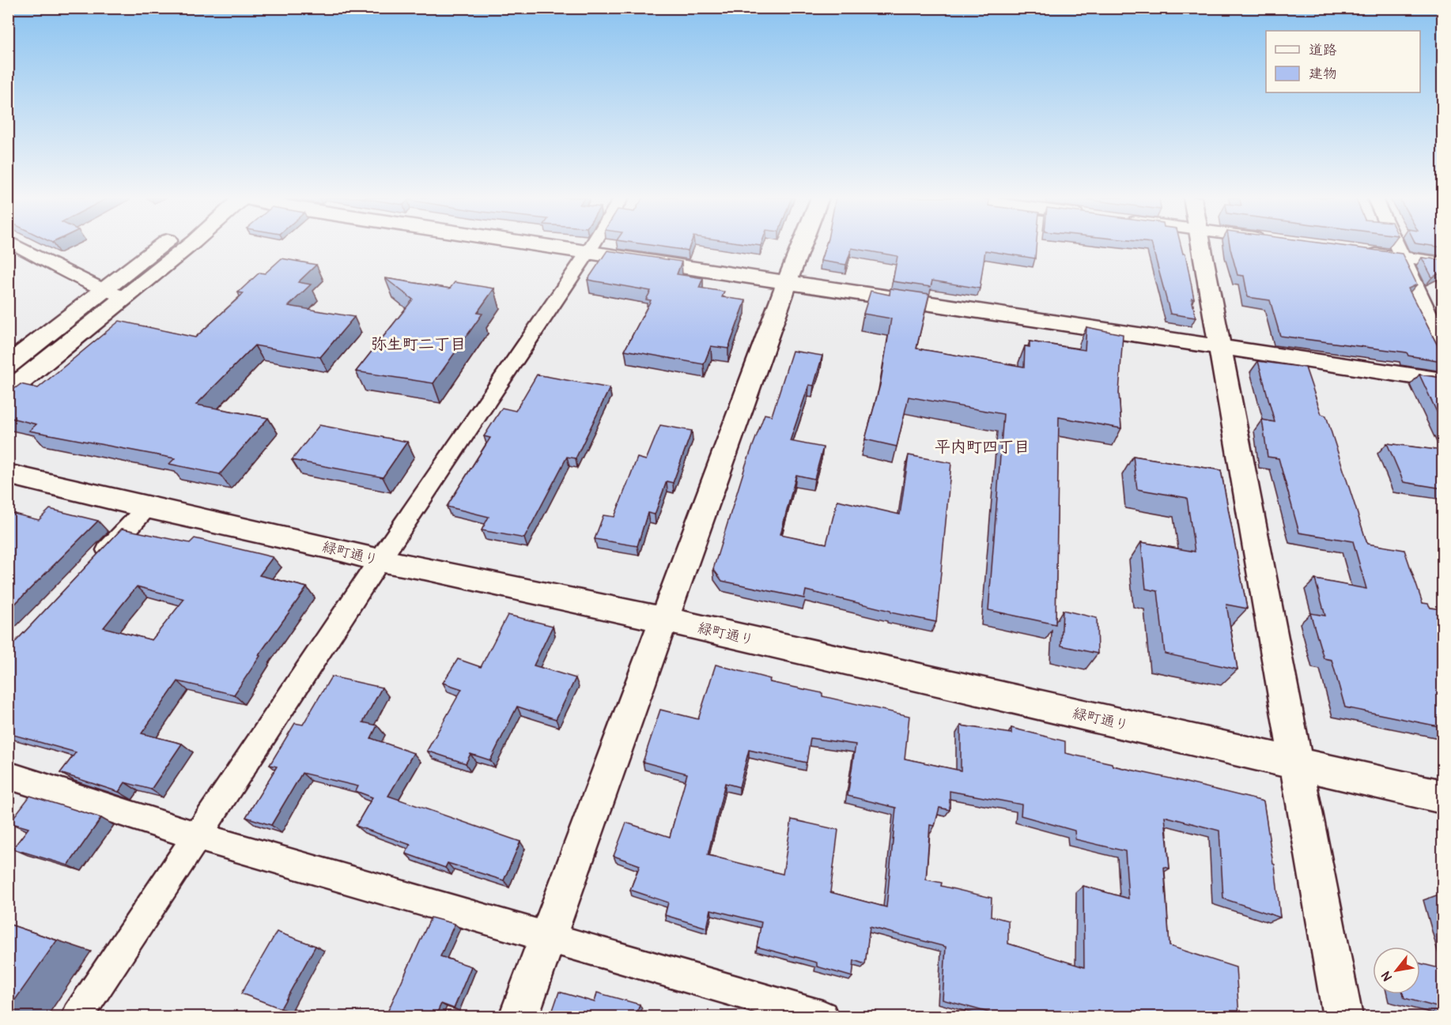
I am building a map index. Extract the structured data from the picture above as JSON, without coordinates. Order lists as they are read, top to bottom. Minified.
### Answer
{"streets":{"street":["緑町通り"]},"districts":["弥生町二丁目","平内町四丁目"],"legend":["道路","建物"],"north":"bottom left"}
